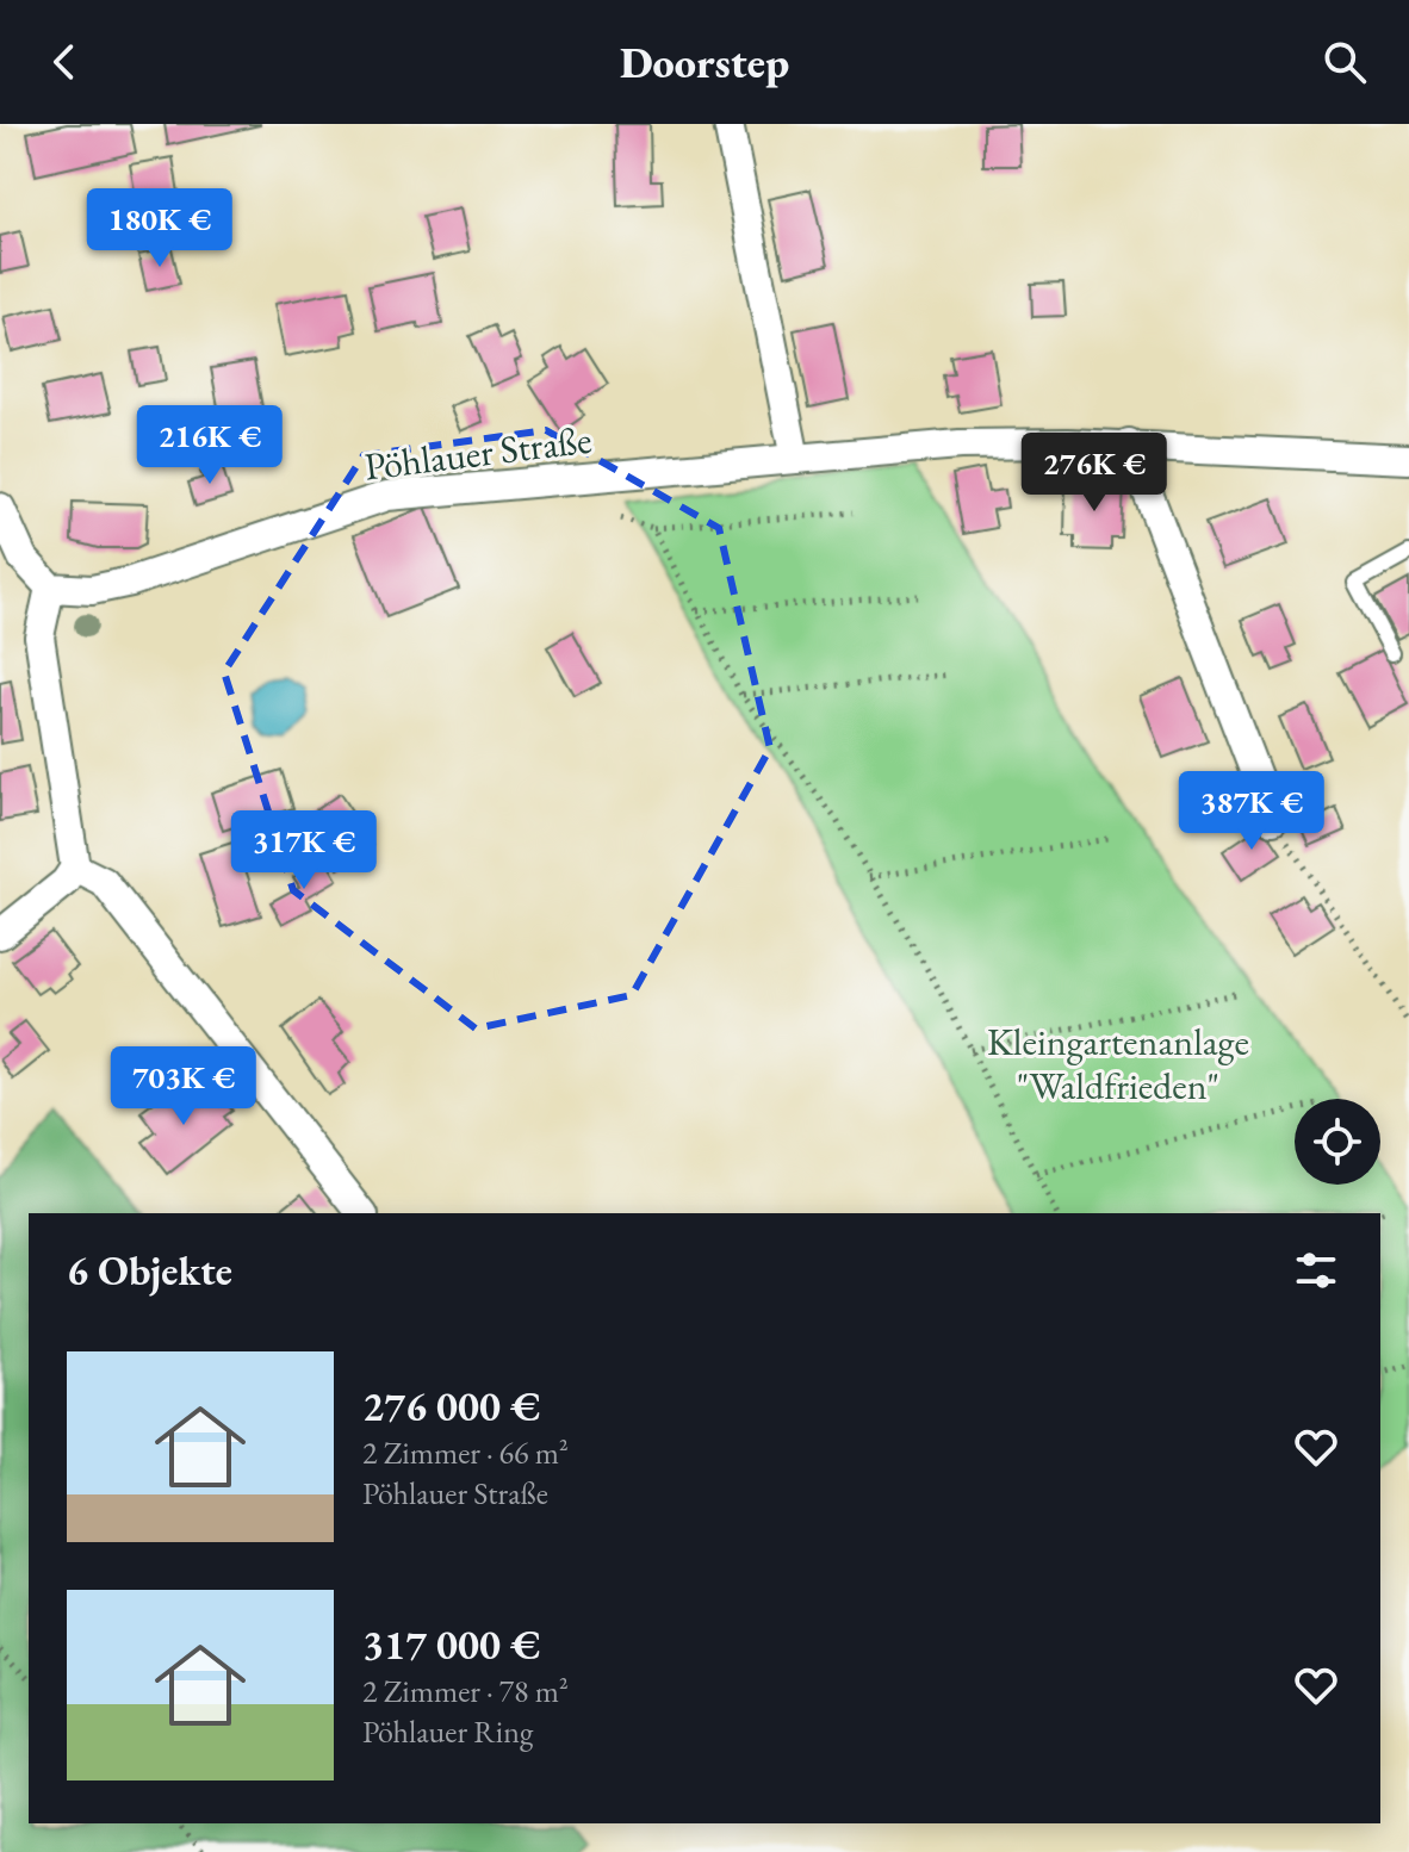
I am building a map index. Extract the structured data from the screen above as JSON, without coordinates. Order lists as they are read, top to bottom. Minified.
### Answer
{"streets":{"street":["Pöhlauer Straße"]},"parks":["Kleingartenanlage \"Waldfrieden\""],"page":{"header":"Doorstep","price":["180K €","216K €","276K €","387K €","317K €","703K €"],"heading":"6 Objekte","list":[{"name":"276 000 €","note":"2 Zimmer · 66 m² · Pöhlauer Straße"},{"name":"317 000 €","note":"2 Zimmer · 78 m² · Pöhlauer Ring"}]}}
